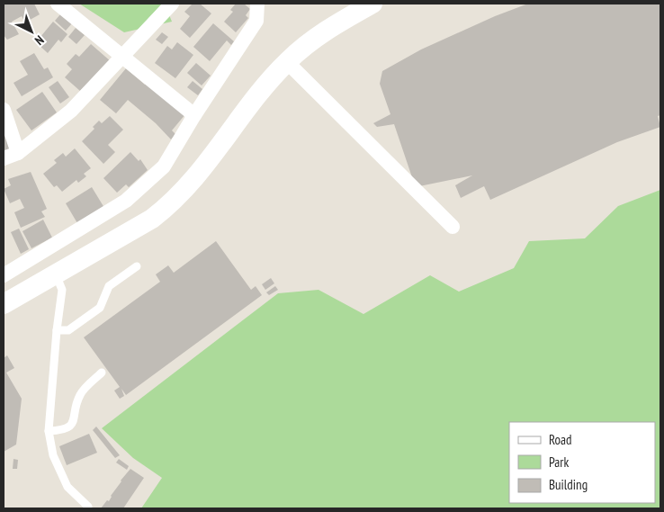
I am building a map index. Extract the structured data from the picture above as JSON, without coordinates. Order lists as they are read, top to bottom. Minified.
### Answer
{"legend":["Road","Park","Building"],"north":"bottom right"}
